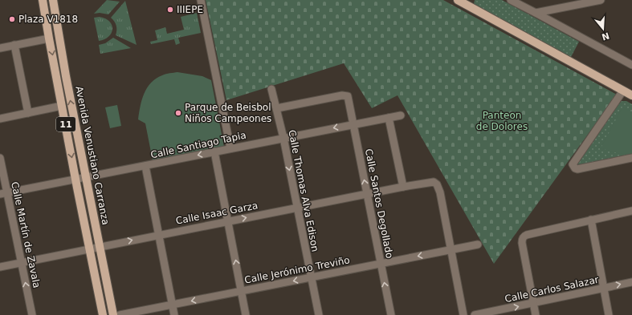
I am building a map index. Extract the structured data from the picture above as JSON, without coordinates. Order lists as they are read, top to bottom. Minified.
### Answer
{"streets":{"main road":["11","Avenida Venustiano Carranza"],"street":["Calle Santiago Tapia","Calle Thomas Alva Edison","Calle Santos Degollado","Calle Isaac Garza","Calle Martín de Zavala","Calle Jerónimo Treviño","Calle Carlos Salazar"]},"crossings":[["11","Calle Santiago Tapia"],["11","Calle Isaac Garza"],["Calle Santiago Tapia","Avenida Venustiano Carranza"],["Calle Santiago Tapia","Calle Thomas Alva Edison"],["Calle Santiago Tapia","Calle Santos Degollado"],["Calle Santiago Tapia","Calle Martín de Zavala"],["Avenida Venustiano Carranza","Calle Isaac Garza"],["Calle Thomas Alva Edison","Calle Santos Degollado"],["Calle Thomas Alva Edison","Calle Isaac Garza"],["Calle Thomas Alva Edison","Calle Jerónimo Treviño"],["Calle Santos Degollado","Calle Isaac Garza"],["Calle Santos Degollado","Calle Jerónimo Treviño"],["Calle Isaac Garza","Calle Martín de Zavala"],["Calle Isaac Garza","Calle Jerónimo Treviño"]],"one_way":["Calle Jerónimo Treviño","Calle Carlos Salazar"],"parks":["Panteon de Dolores"],"places":["IIIEPE","Plaza V1818","Parque de Beisbol Niños Campeones"],"north":"bottom"}
